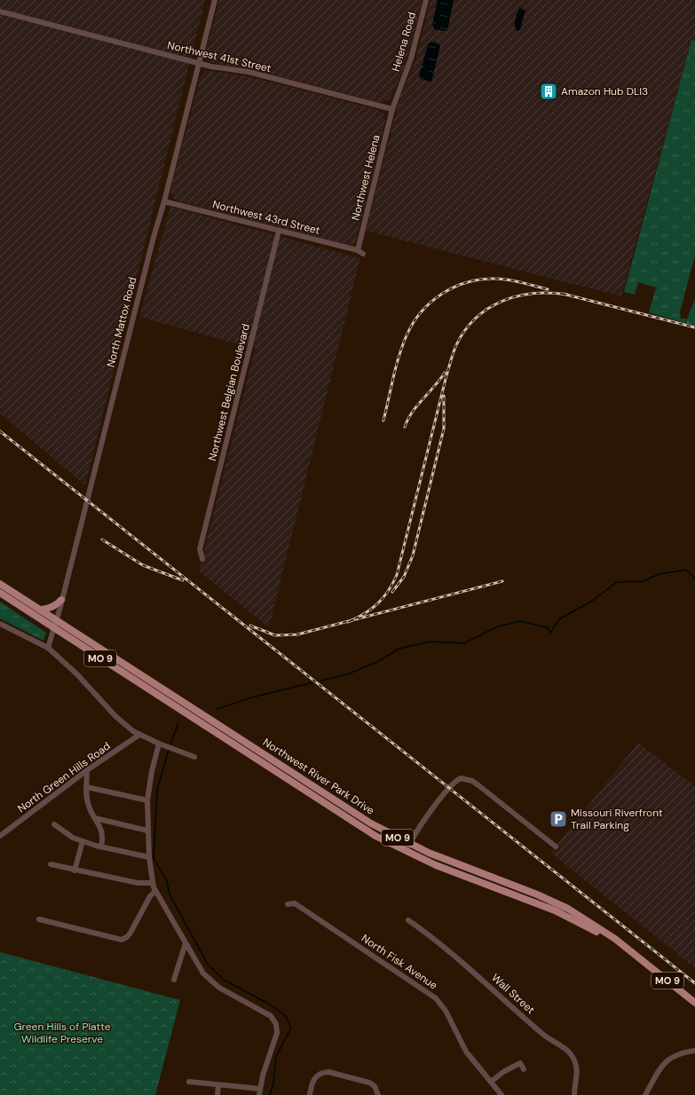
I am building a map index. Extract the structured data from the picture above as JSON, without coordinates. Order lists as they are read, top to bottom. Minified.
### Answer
{"streets":{"main road":["MO 9","Northwest River Park Drive"],"street":["Helena Road","Northwest 41st Street","Northwest Helena","Northwest 43rd Street","North Mattox Road","Northwest Belgian Boulevard","North Green Hills Road","North Fisk Avenue","Wall Street"]},"crossings":[["Helena Road","Northwest 41st Street"],["Helena Road","Northwest Helena"],["Northwest 41st Street","Northwest Helena"],["Northwest 41st Street","North Mattox Road"],["Northwest Helena","Northwest 43rd Street"],["Northwest 43rd Street","North Mattox Road"],["Northwest 43rd Street","Northwest Belgian Boulevard"],["North Mattox Road","Northwest River Park Drive"]],"parks":["Green Hills of Platte Wildlife Preserve"],"places":{"building":["Amazon Hub DLI3"],"parking":["Missouri Riverfront Trail Parking"]}}
